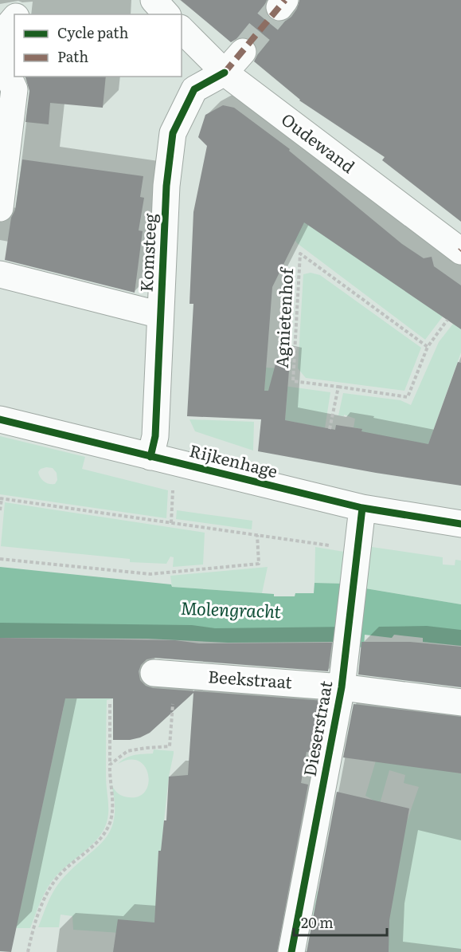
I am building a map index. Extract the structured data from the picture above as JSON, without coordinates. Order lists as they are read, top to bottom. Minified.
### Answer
{"streets":{"street":["Oudewand","Komsteeg","Rijkenhage","Beekstraat","Dieserstraat"],"path":["Agnietenhof"]},"crossings":[["Oudewand","Komsteeg"],["Komsteeg","Rijkenhage"],["Rijkenhage","Dieserstraat"],["Beekstraat","Dieserstraat"]],"water":["Molengracht"],"legend":["Cycle path","Path"],"scale_bar":"20 m"}
